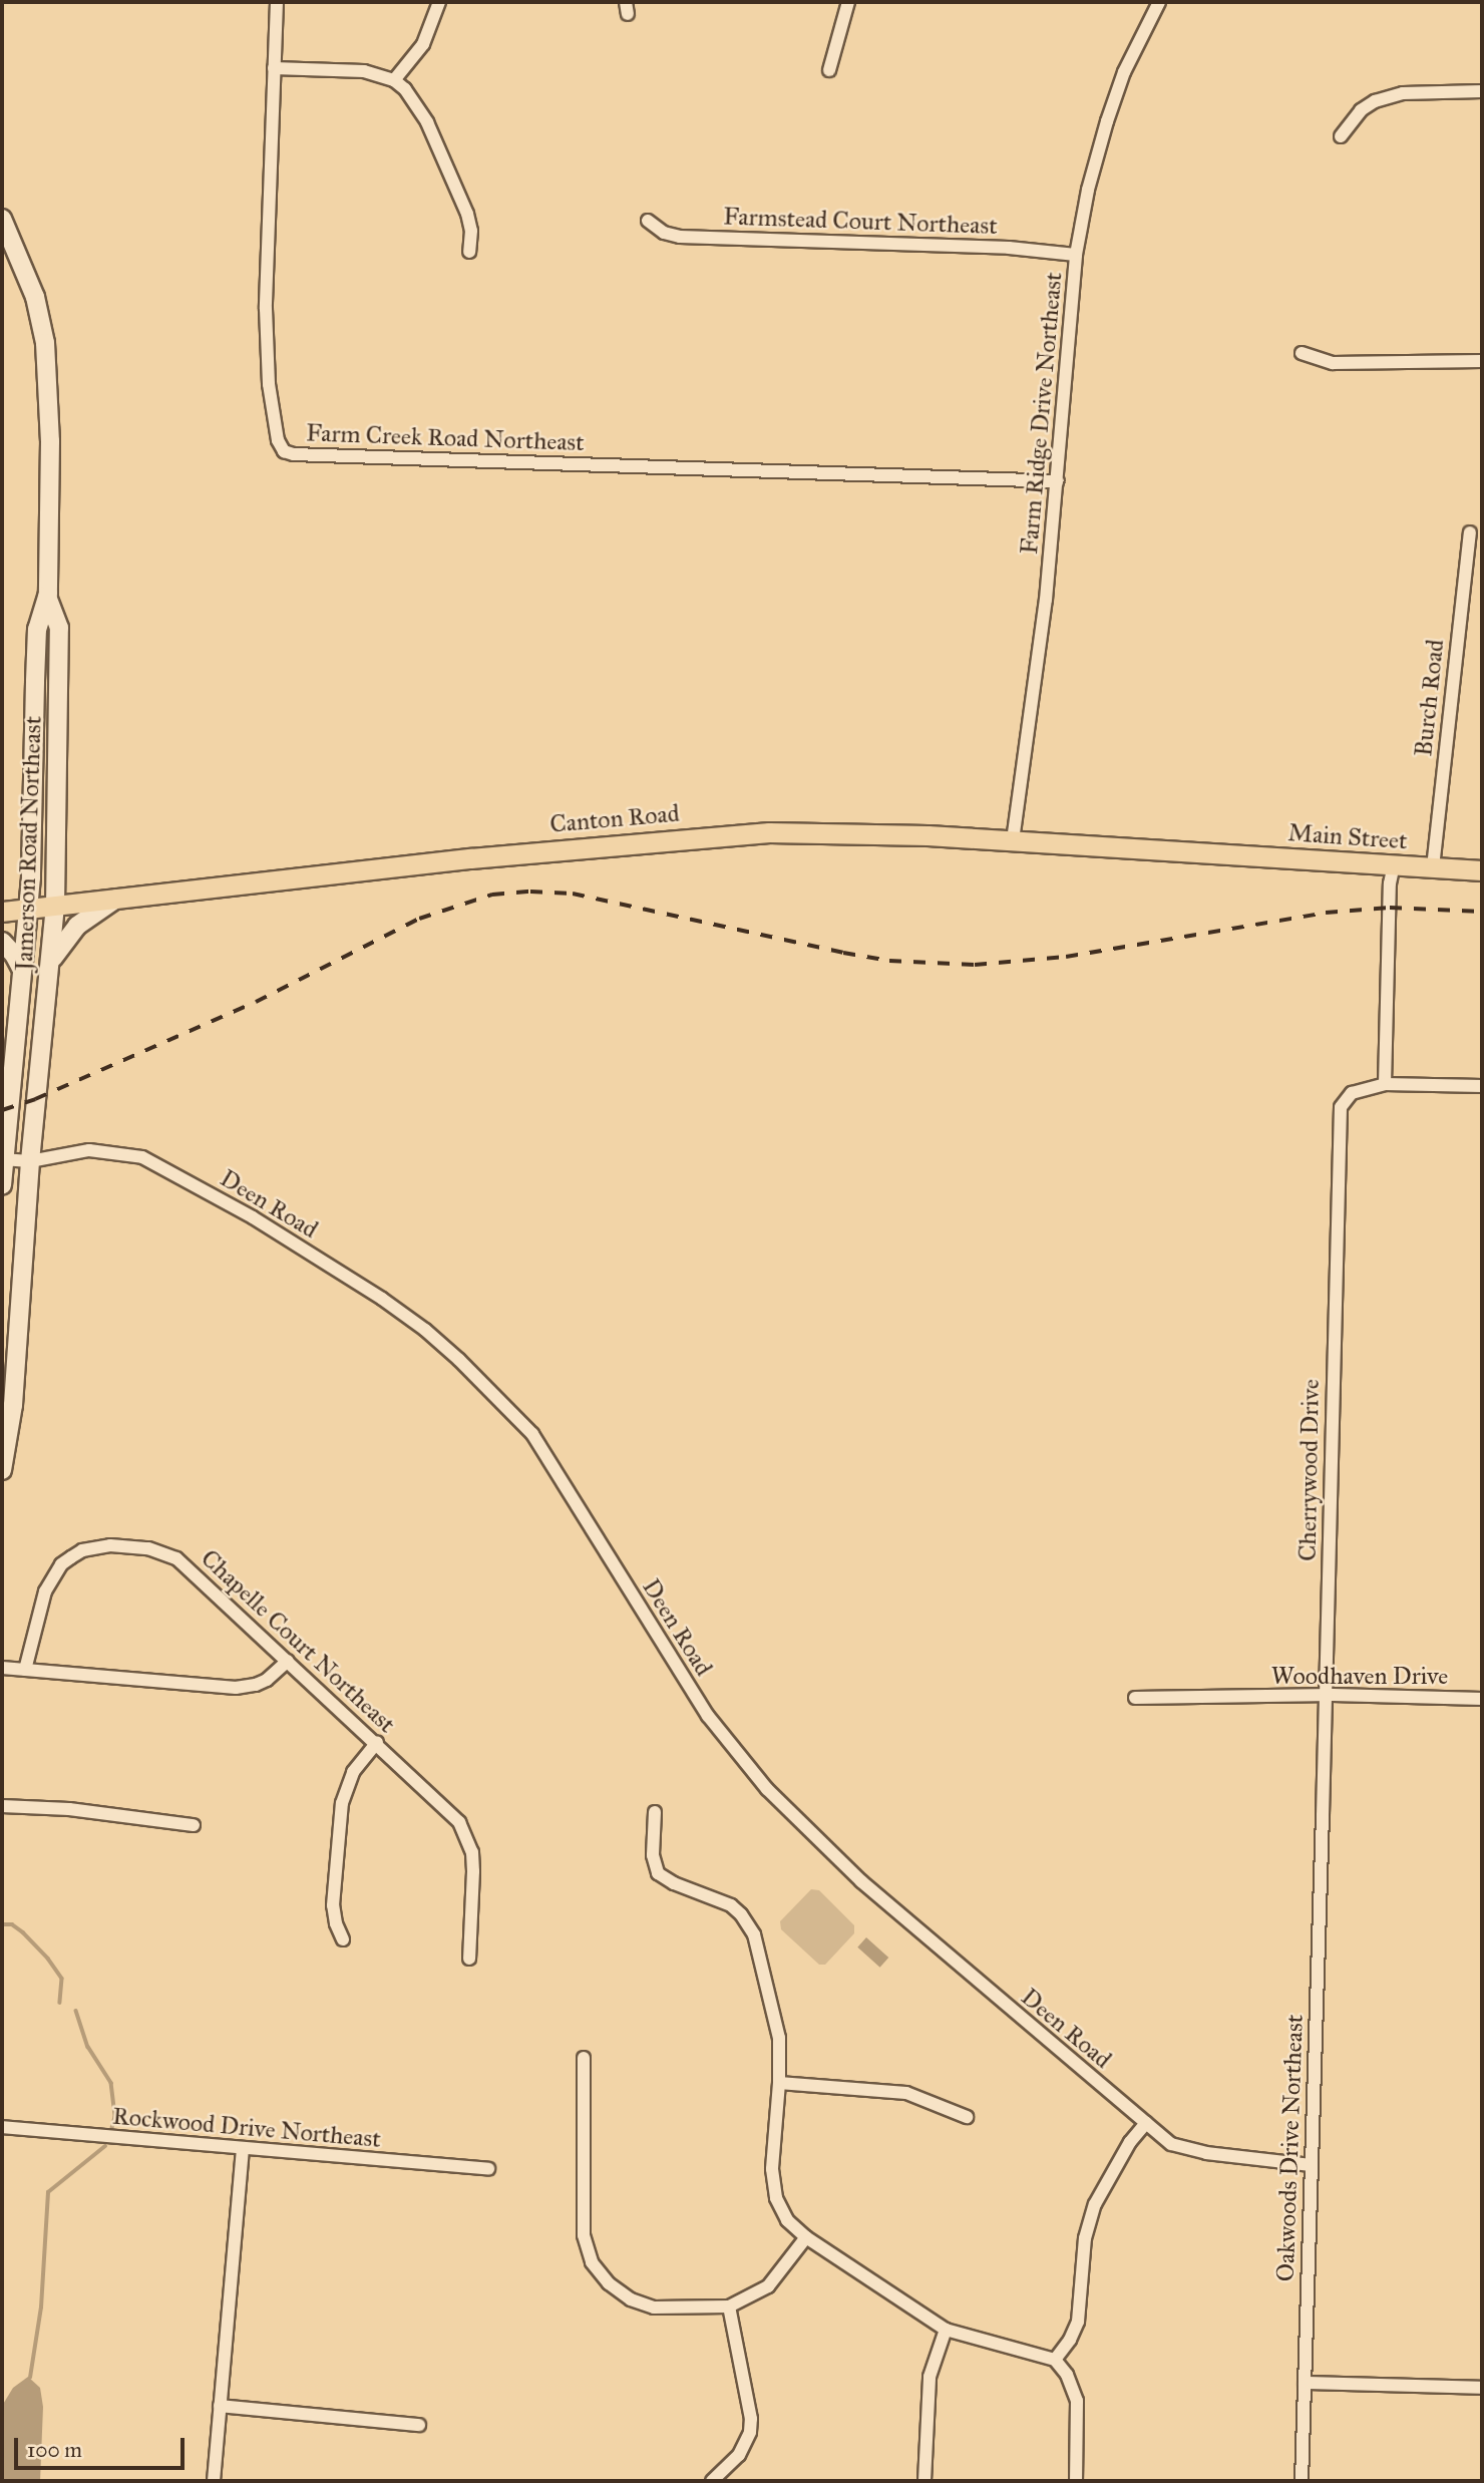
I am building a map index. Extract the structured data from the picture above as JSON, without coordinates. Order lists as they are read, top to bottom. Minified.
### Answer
{"streets":{"main road":["Canton Road","Main Street"],"street":["Farmstead Court Northeast","Farm Ridge Drive Northeast","Farm Creek Road Northeast","Burch Road","Jamerson Road Northeast","Deen Road","Cherrywood Drive","Chapelle Court Northeast","Woodhaven Drive","Rockwood Drive Northeast","Oakwoods Drive Northeast"]},"crossings":[["Farmstead Court Northeast","Farm Ridge Drive Northeast"],["Farm Ridge Drive Northeast","Farm Creek Road Northeast"],["Farm Ridge Drive Northeast","Canton Road"],["Burch Road","Main Street"],["Canton Road","Main Street"],["Canton Road","Jamerson Road Northeast"],["Jamerson Road Northeast","Deen Road"],["Deen Road","Oakwoods Drive Northeast"],["Cherrywood Drive","Woodhaven Drive"],["Cherrywood Drive","Oakwoods Drive Northeast"]],"scale_bar":"100 m"}
